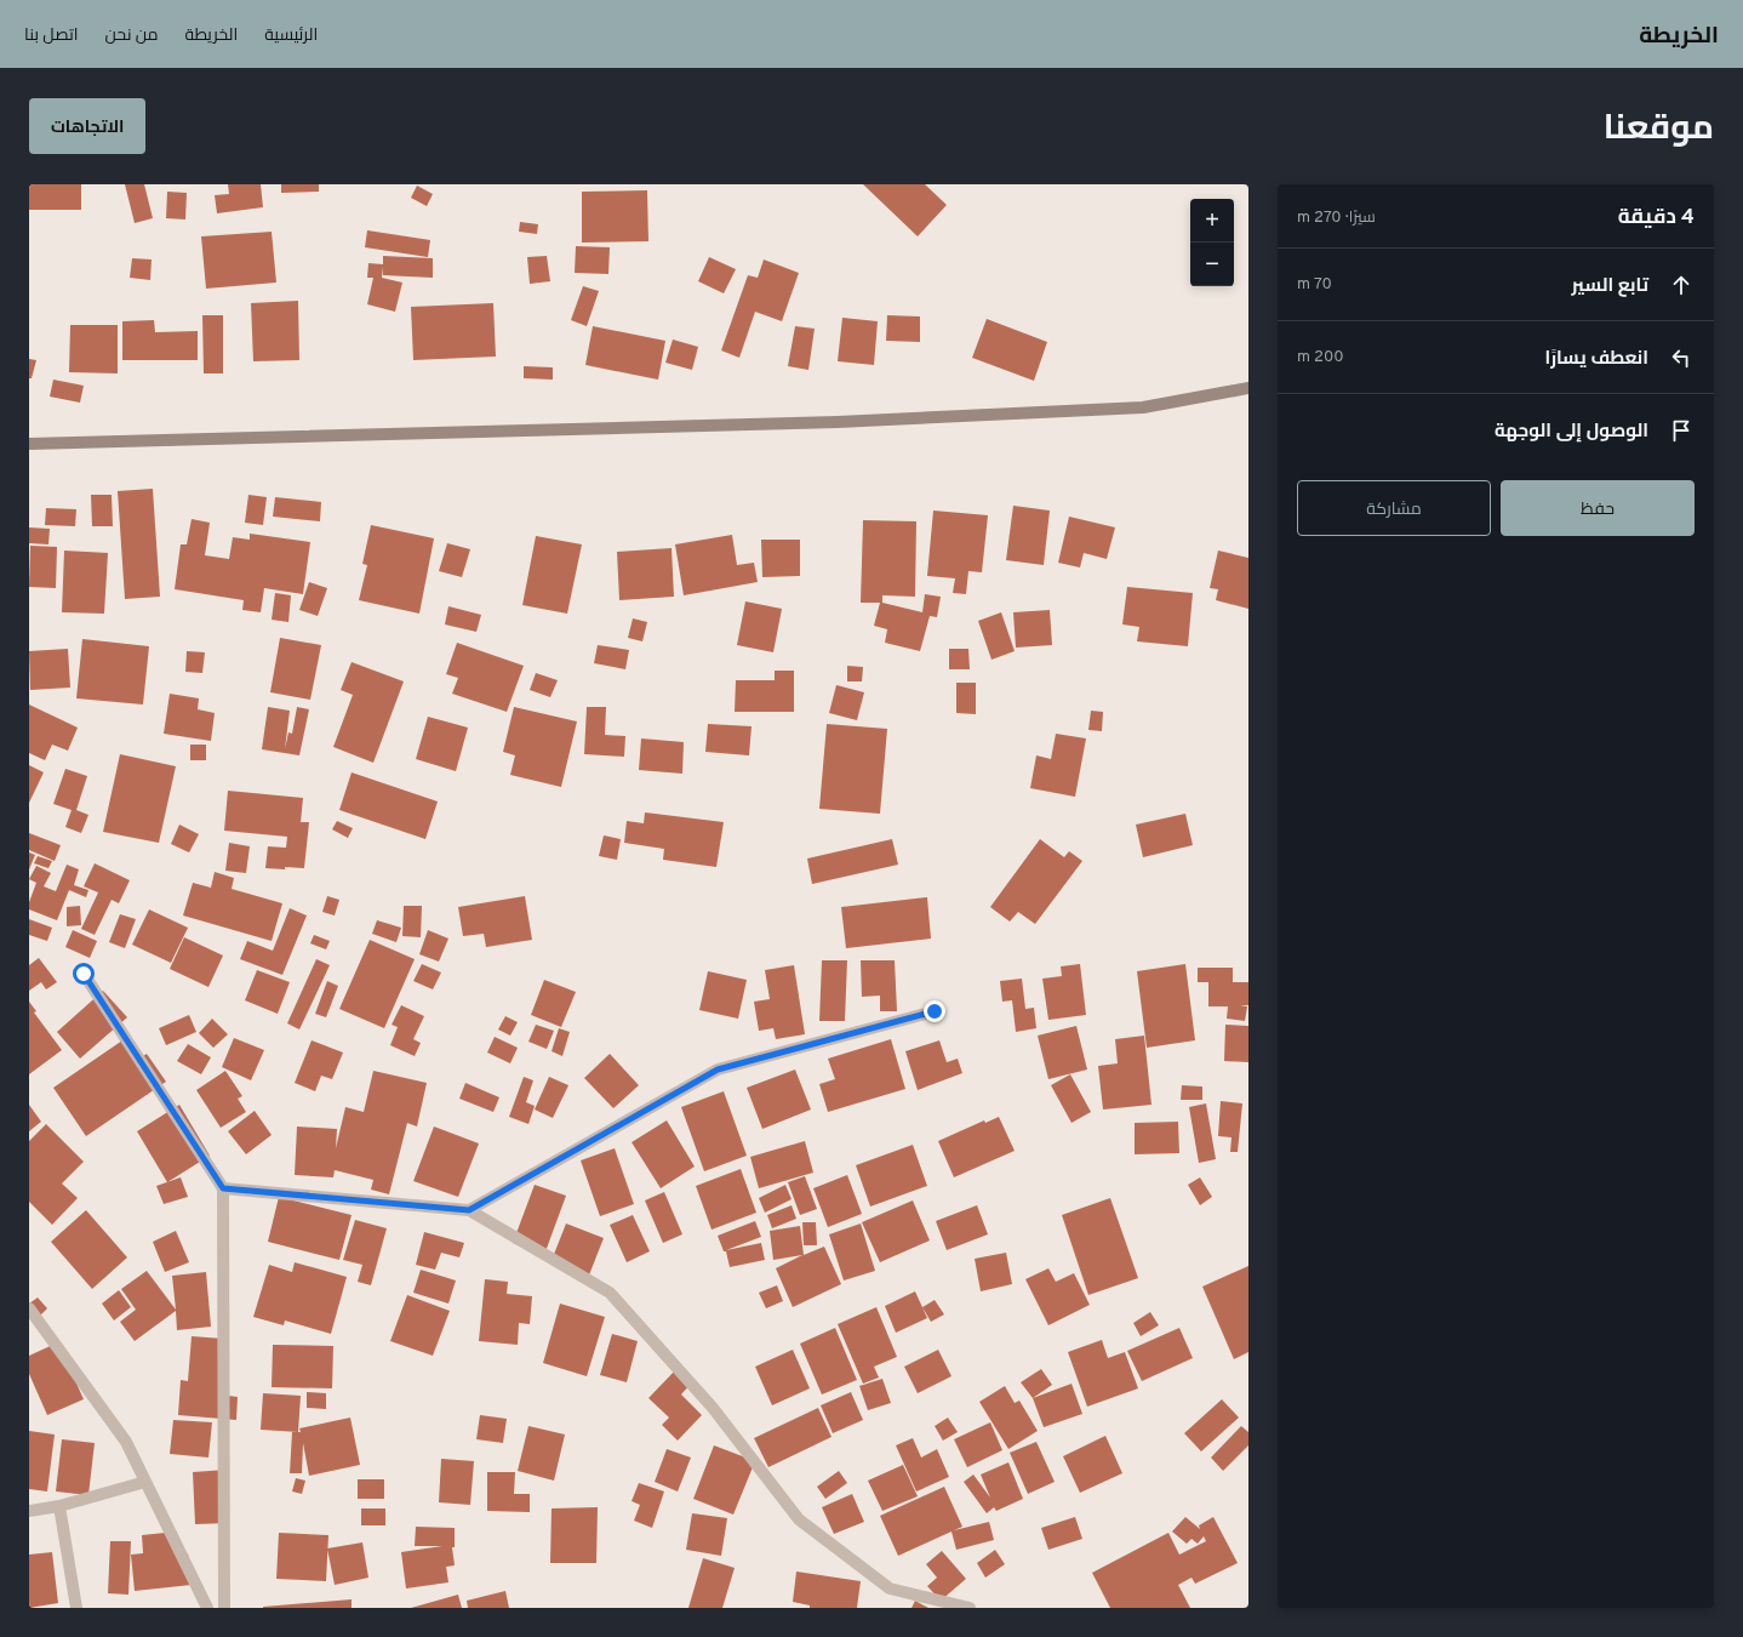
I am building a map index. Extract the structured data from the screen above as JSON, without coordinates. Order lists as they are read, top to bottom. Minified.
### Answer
{"page":{"header":"الخريطة","nav":["الرئيسية","الخريطة","من نحن","اتصل بنا"],"title":"موقعنا","buttons":["الاتجاهات",["حفظ","مشاركة"]],"heading":["4 دقيقة","سيرًا · 270 m"],"map_buttons":["+","−"],"list":[["تابع السير","70 m"],["انعطف يسارًا","200 m"],"الوصول إلى الوجهة"]}}
